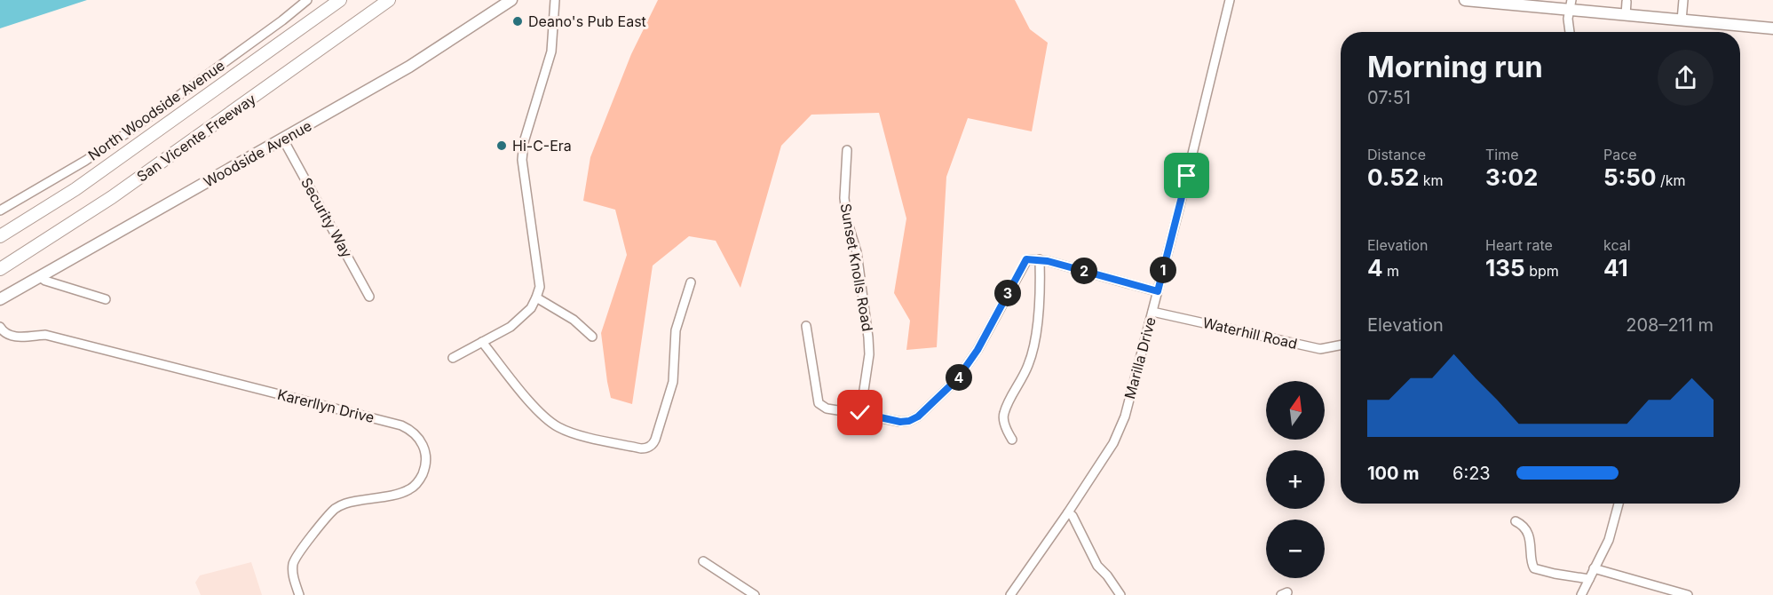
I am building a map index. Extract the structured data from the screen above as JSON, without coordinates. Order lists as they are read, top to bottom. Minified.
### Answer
{"streets":{"highway":["San Vicente Freeway"],"main road":["Woodside Avenue"],"street":["North Woodside Avenue","Security Way","Sunset Knolls Road","Waterhill Road","Marilla Drive","Karerllyn Drive"]},"crossings":[["Woodside Avenue","Security Way"],["Waterhill Road","Marilla Drive"]],"places":["Deano's Pub East","Hi-C-Era"],"north":"top","page":{"heading":["Morning run","07:51"],"stats":[["Distance","0.52 km"],["Time","3:02"],["Pace","5:50 /km"],["Elevation","4 m"],["Heart rate","135 bpm"],["kcal","41"]],"pins":["1","2","3","4"],"chart":["Elevation","208–211 m"],"map_buttons":["+","−"],"list":[{"name":"100 m","note":"6:23"}]}}
